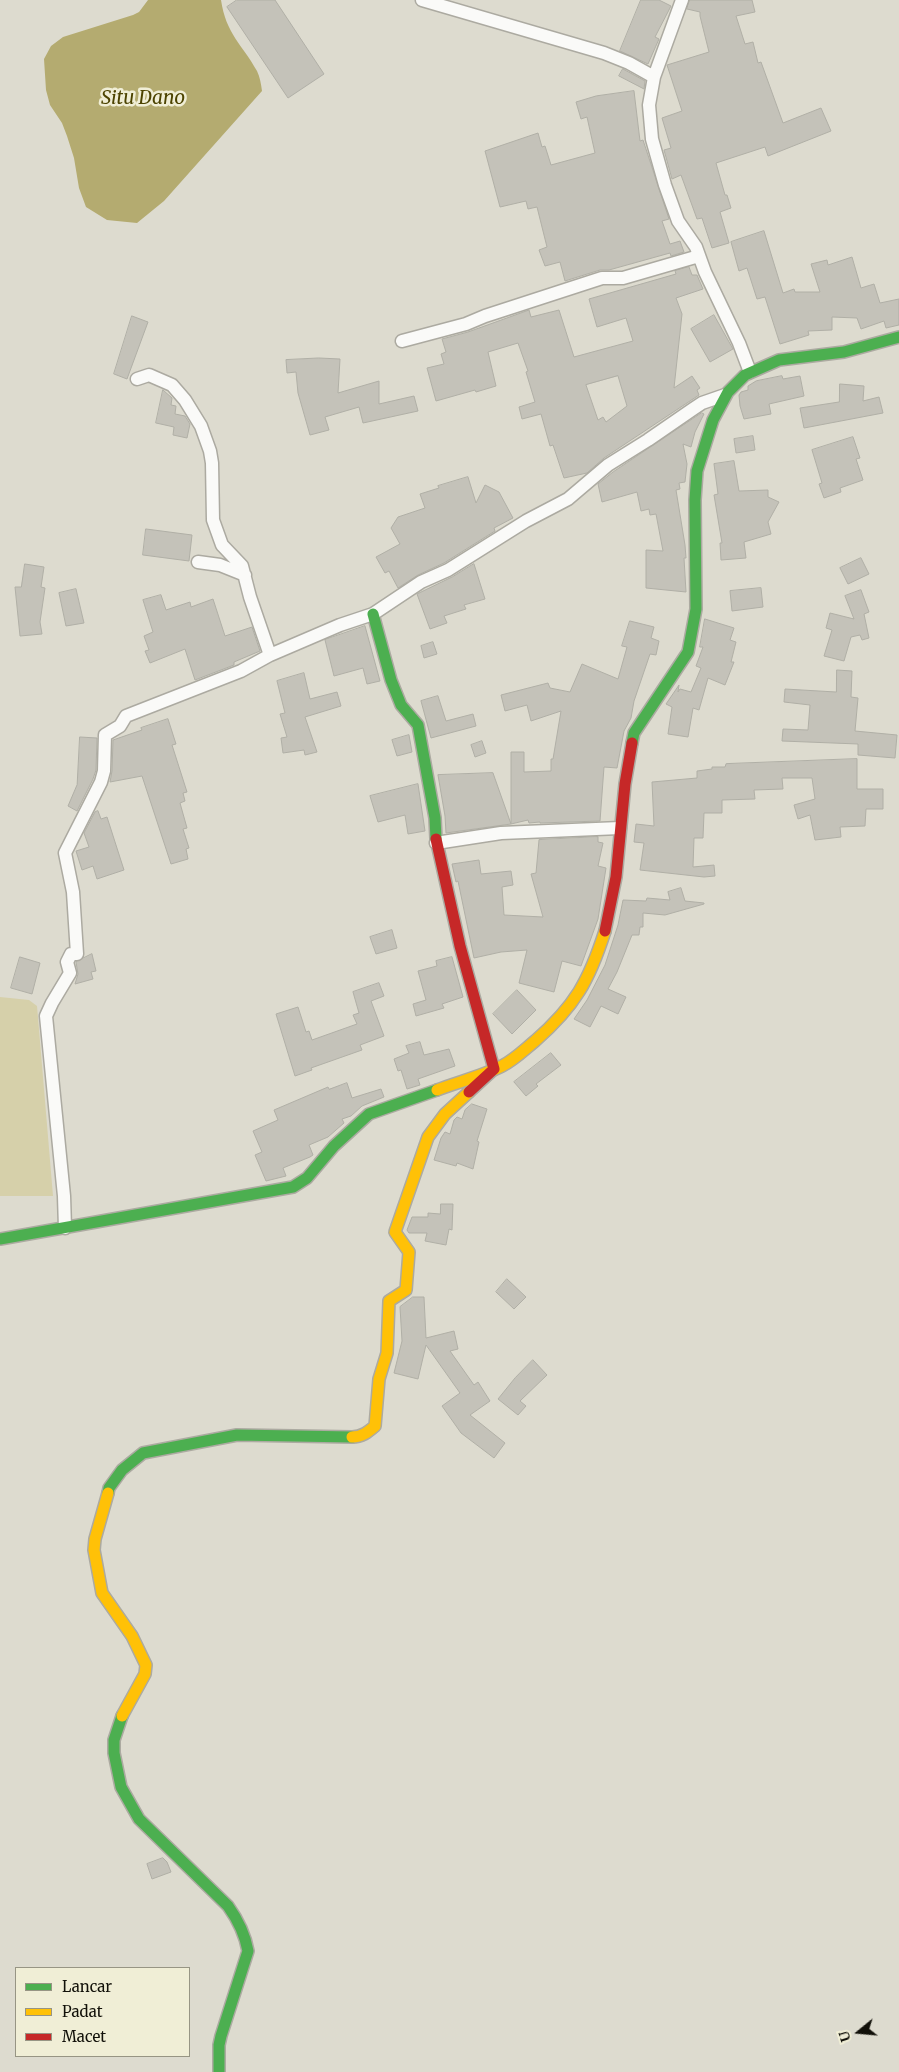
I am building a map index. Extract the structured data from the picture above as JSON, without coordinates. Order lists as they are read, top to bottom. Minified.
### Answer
{"water":["Situ Dano"],"legend":["Lancar","Padat","Macet"],"north":"left"}
